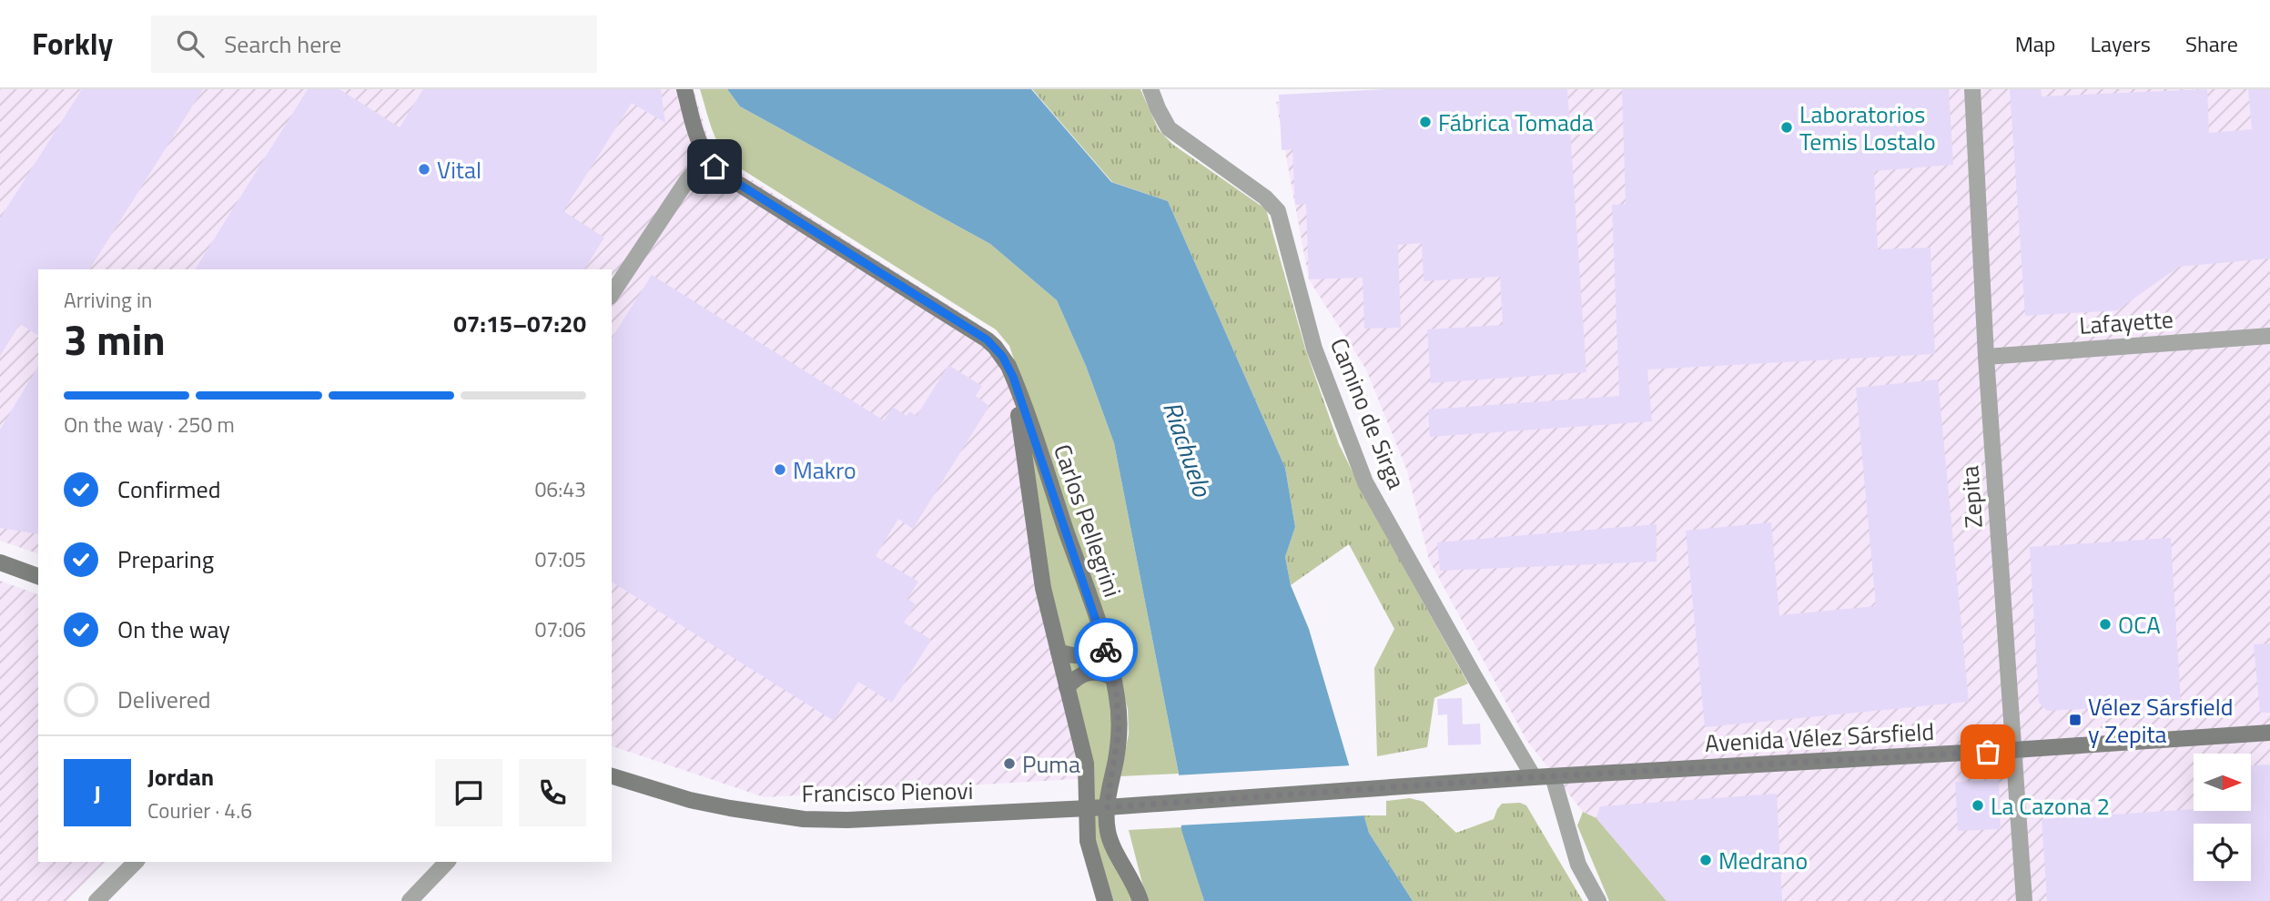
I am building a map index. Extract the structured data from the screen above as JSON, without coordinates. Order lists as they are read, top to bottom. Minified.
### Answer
{"streets":{"main road":["Carlos Pellegrini","Avenida Vélez Sársfield","Francisco Pienovi"],"street":["Lafayette","Camino de Sirga","Zepita"]},"crossings":[["Lafayette","Zepita"],["Camino de Sirga","Avenida Vélez Sársfield"],["Zepita","Avenida Vélez Sársfield"],["Carlos Pellegrini","Francisco Pienovi"],["Avenida Vélez Sársfield","Francisco Pienovi"]],"water":["Riachuelo"],"places":{"other":["Fábrica Tomada","Laboratorios Temis Lostalo","Vital","Makro","OCA","Puma","La Cazona 2","Medrano"],"transit":["Vélez Sársfield y Zepita"]},"north":"right","page":{"header":"Forkly","search":"Search here","nav":["Map","Layers","Share"],"heading":["3 min","Arriving in","07:15–07:20"],"panel":["Jordan","Courier · 4.6"],"bar":"On the way · 250 m","list":[["Confirmed","06:43"],["Preparing","07:05"],["On the way","07:06"],"Delivered"],"round":"J"}}
